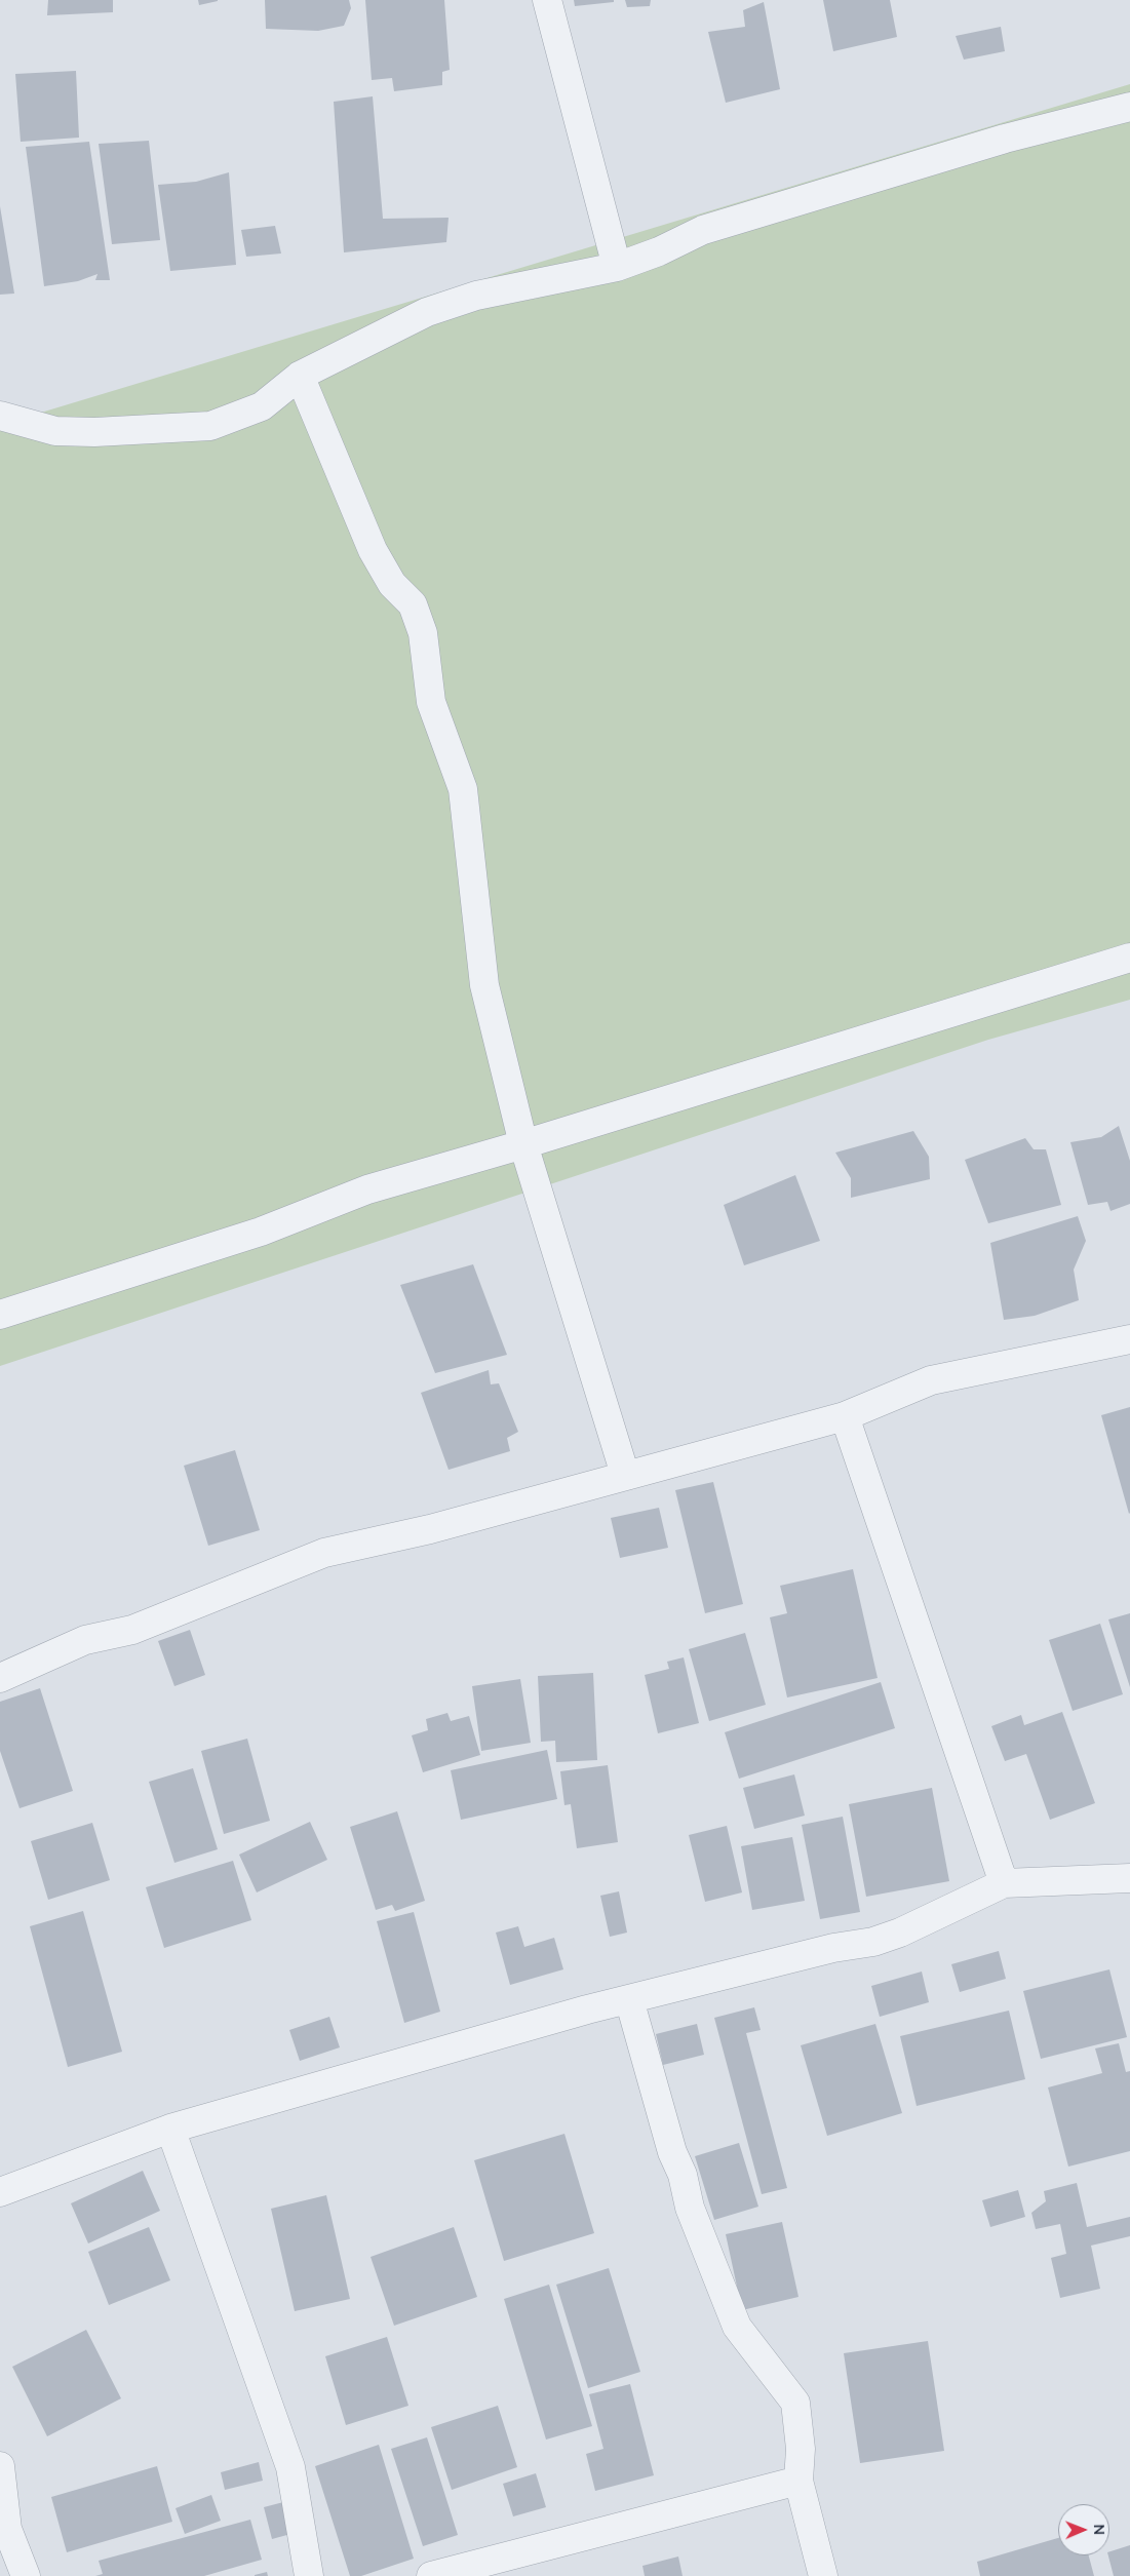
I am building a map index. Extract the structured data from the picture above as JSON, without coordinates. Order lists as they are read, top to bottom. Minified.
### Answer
{"north":"right"}
